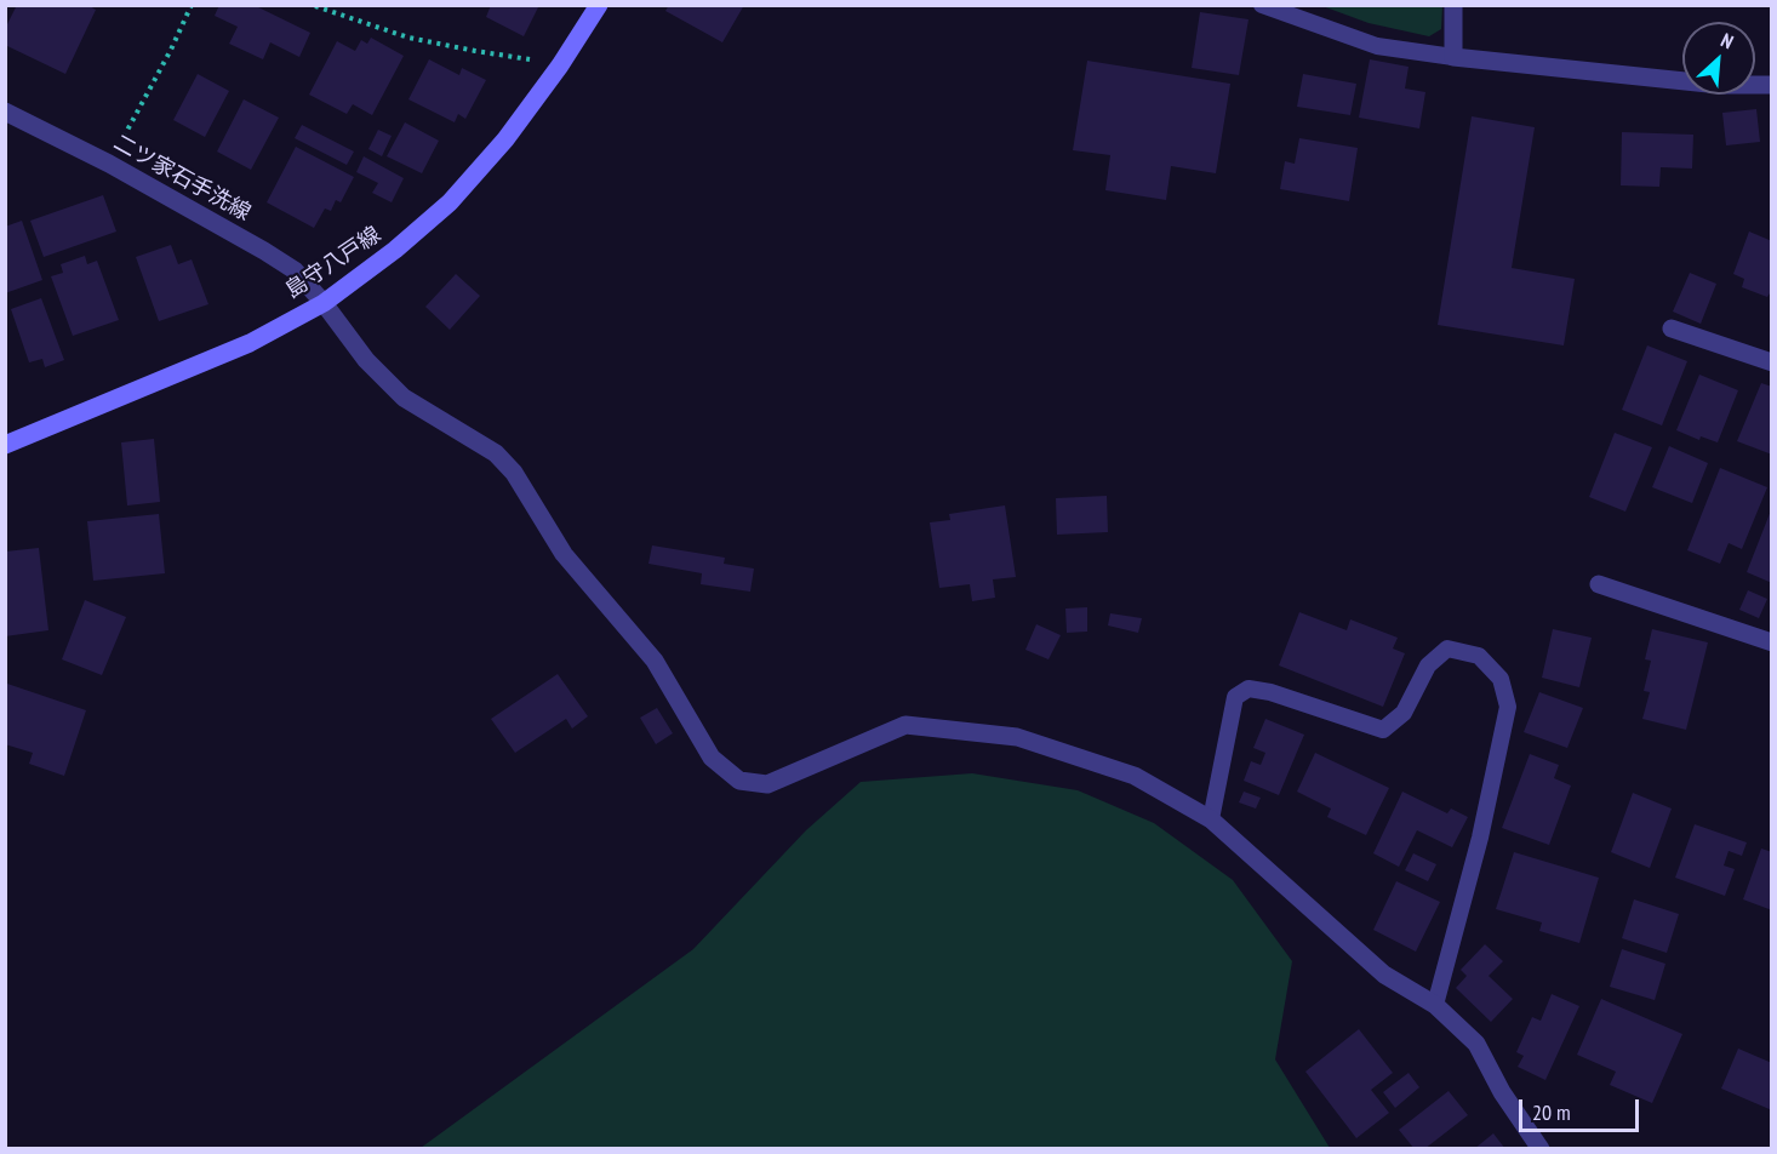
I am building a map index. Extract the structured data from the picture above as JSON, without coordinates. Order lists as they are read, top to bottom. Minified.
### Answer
{"streets":{"main road":["島守八戸線"],"street":["二ツ家石手洗線"]},"crossings":[["二ツ家石手洗線","島守八戸線"]],"scale_bar":"20 m","north":"top right"}
